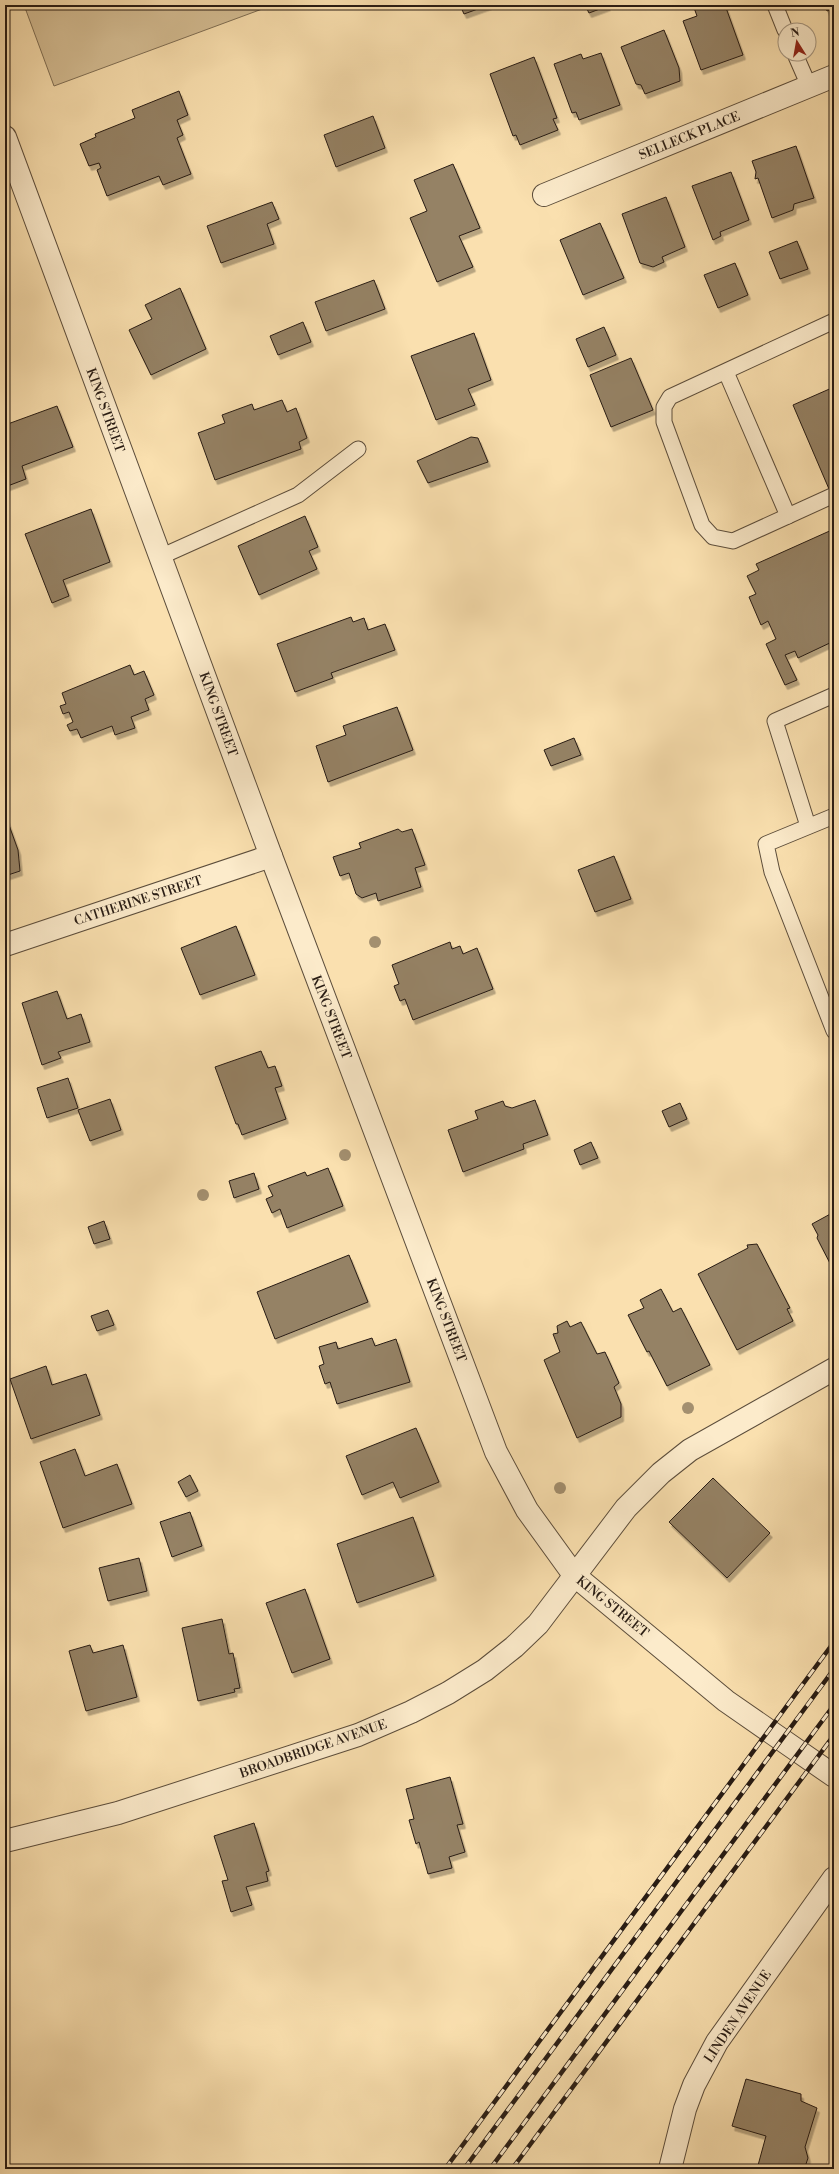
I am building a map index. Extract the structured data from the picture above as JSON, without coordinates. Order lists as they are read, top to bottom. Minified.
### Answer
{"streets":{"street":["SELLECK PLACE","KING STREET","CATHERINE STREET","BROADBRIDGE AVENUE","LINDEN AVENUE"]},"crossings":[["KING STREET","CATHERINE STREET"],["KING STREET","BROADBRIDGE AVENUE"]],"north":"top"}
